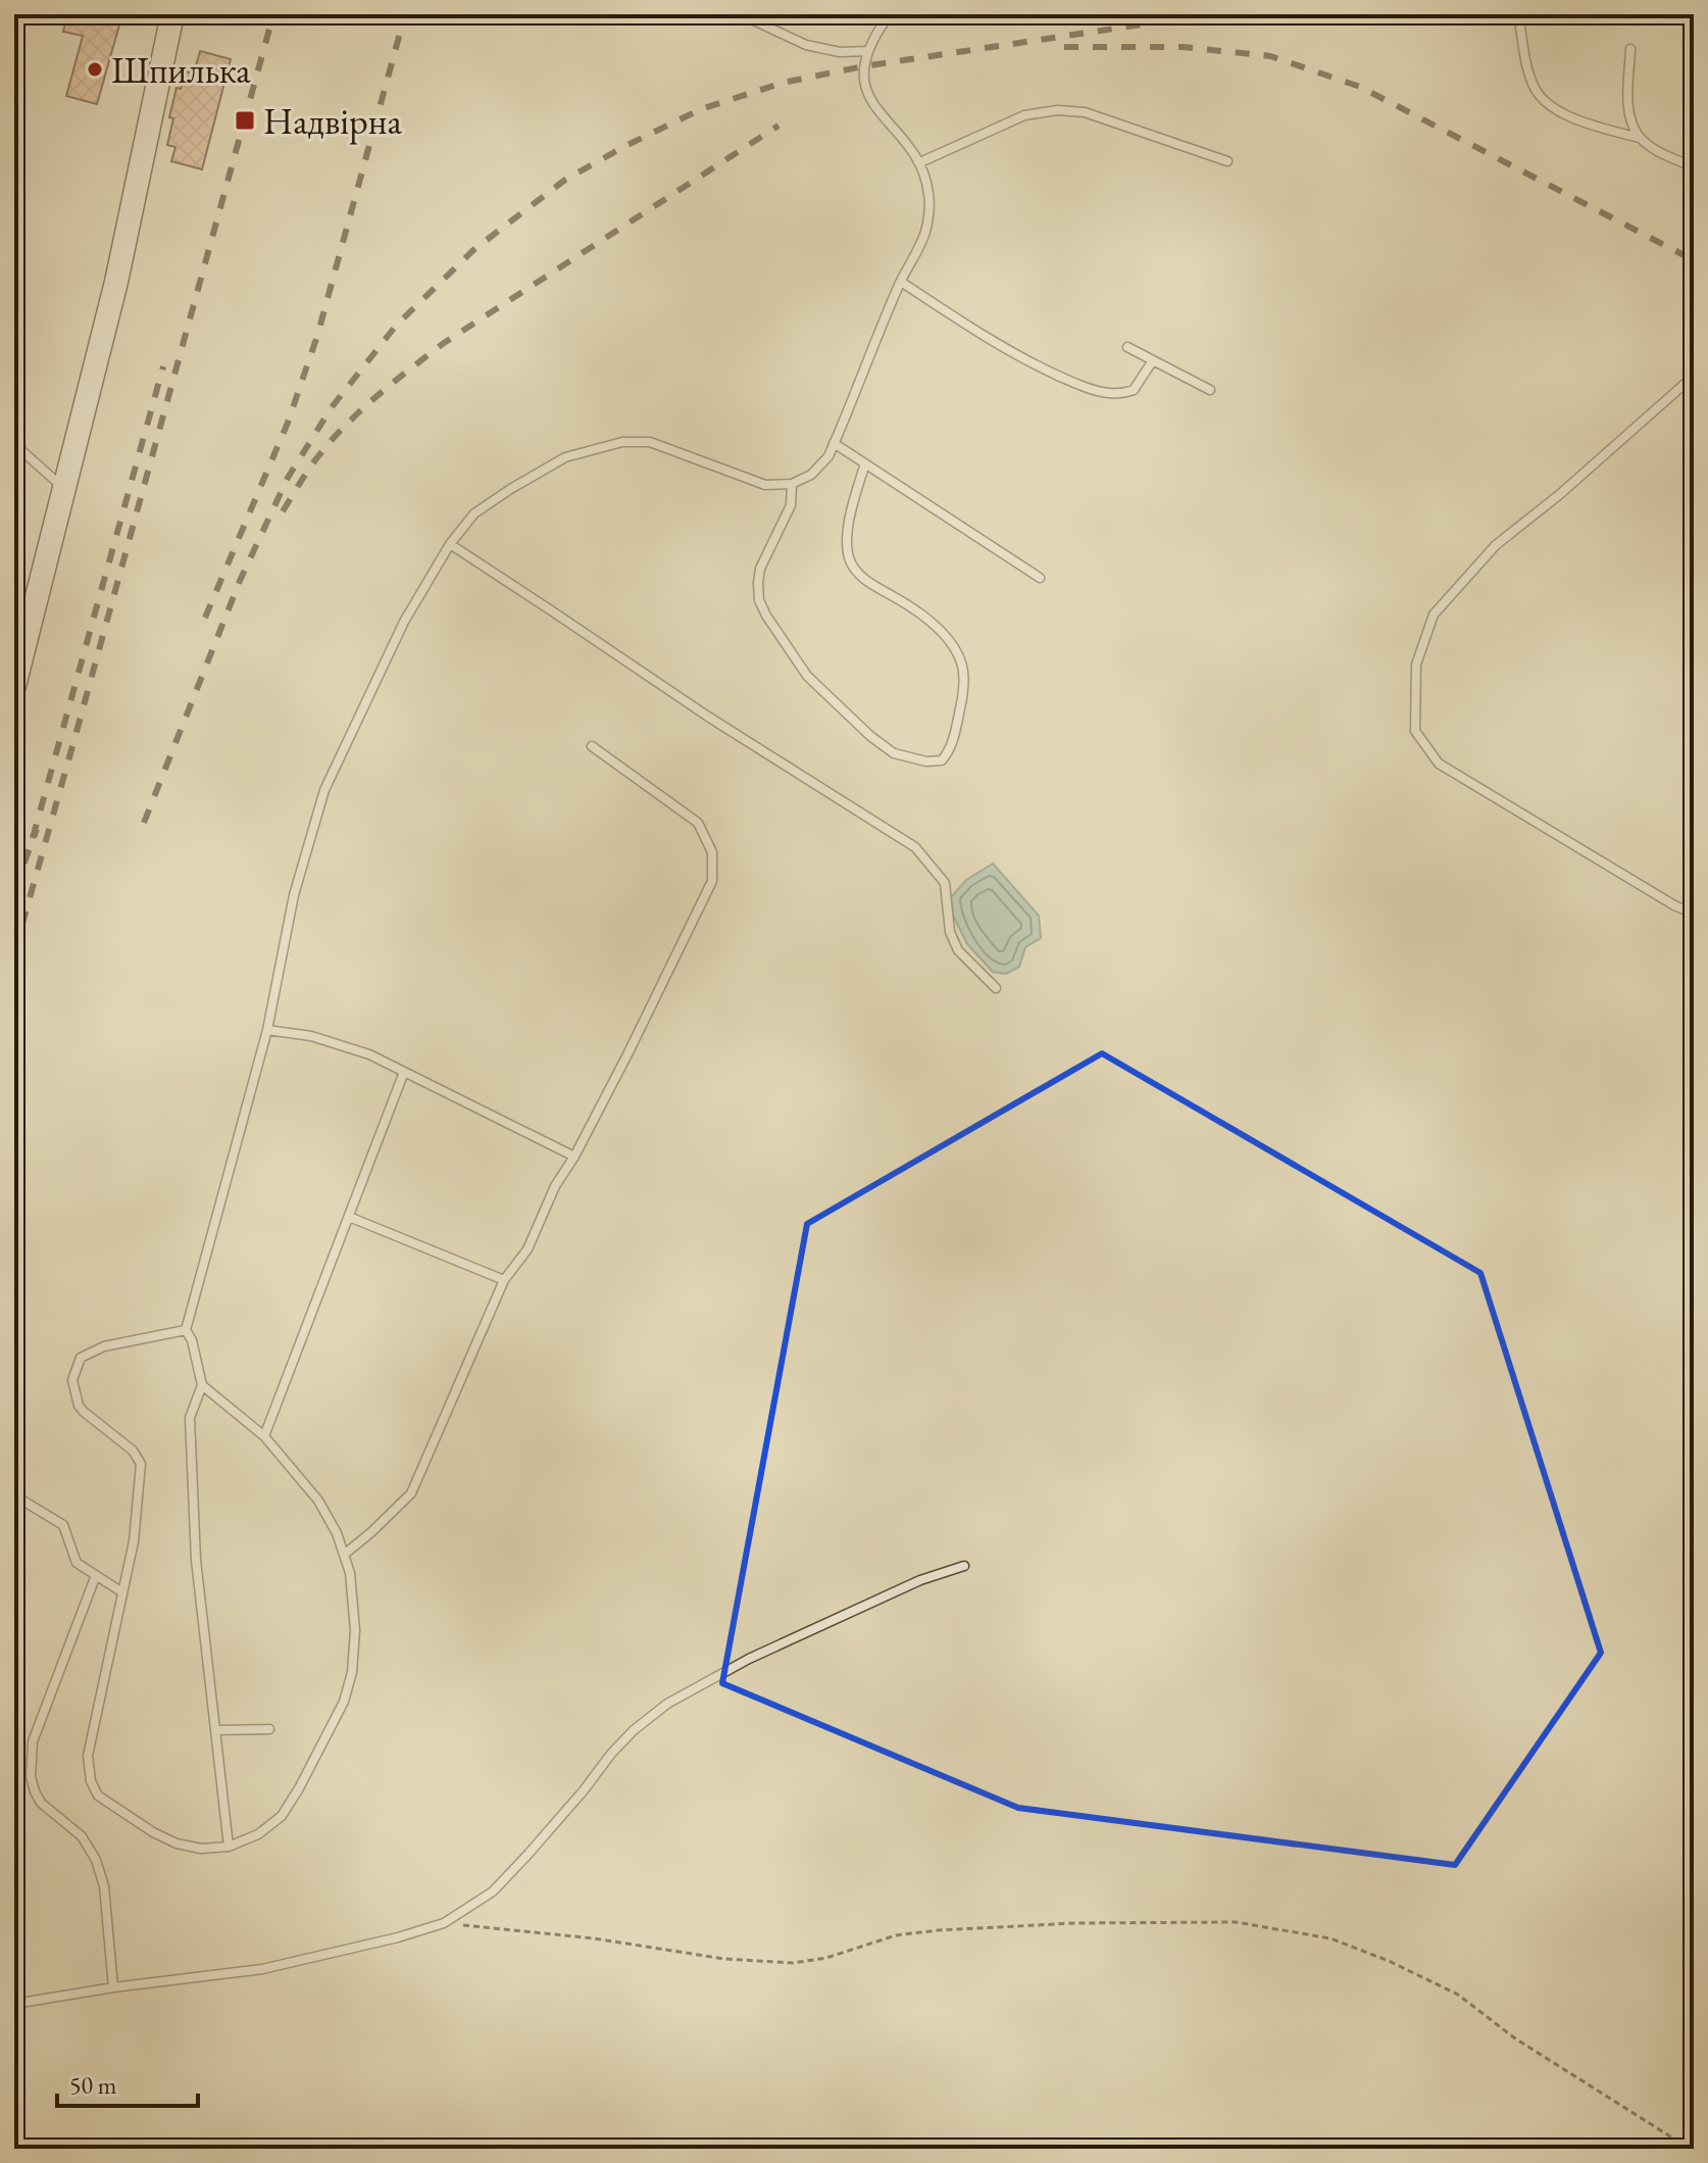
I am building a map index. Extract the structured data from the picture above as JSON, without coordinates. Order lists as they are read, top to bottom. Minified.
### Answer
{"places":{"other":["Шпилька"],"transit":["Надвірна"]},"scale_bar":"50 m"}
